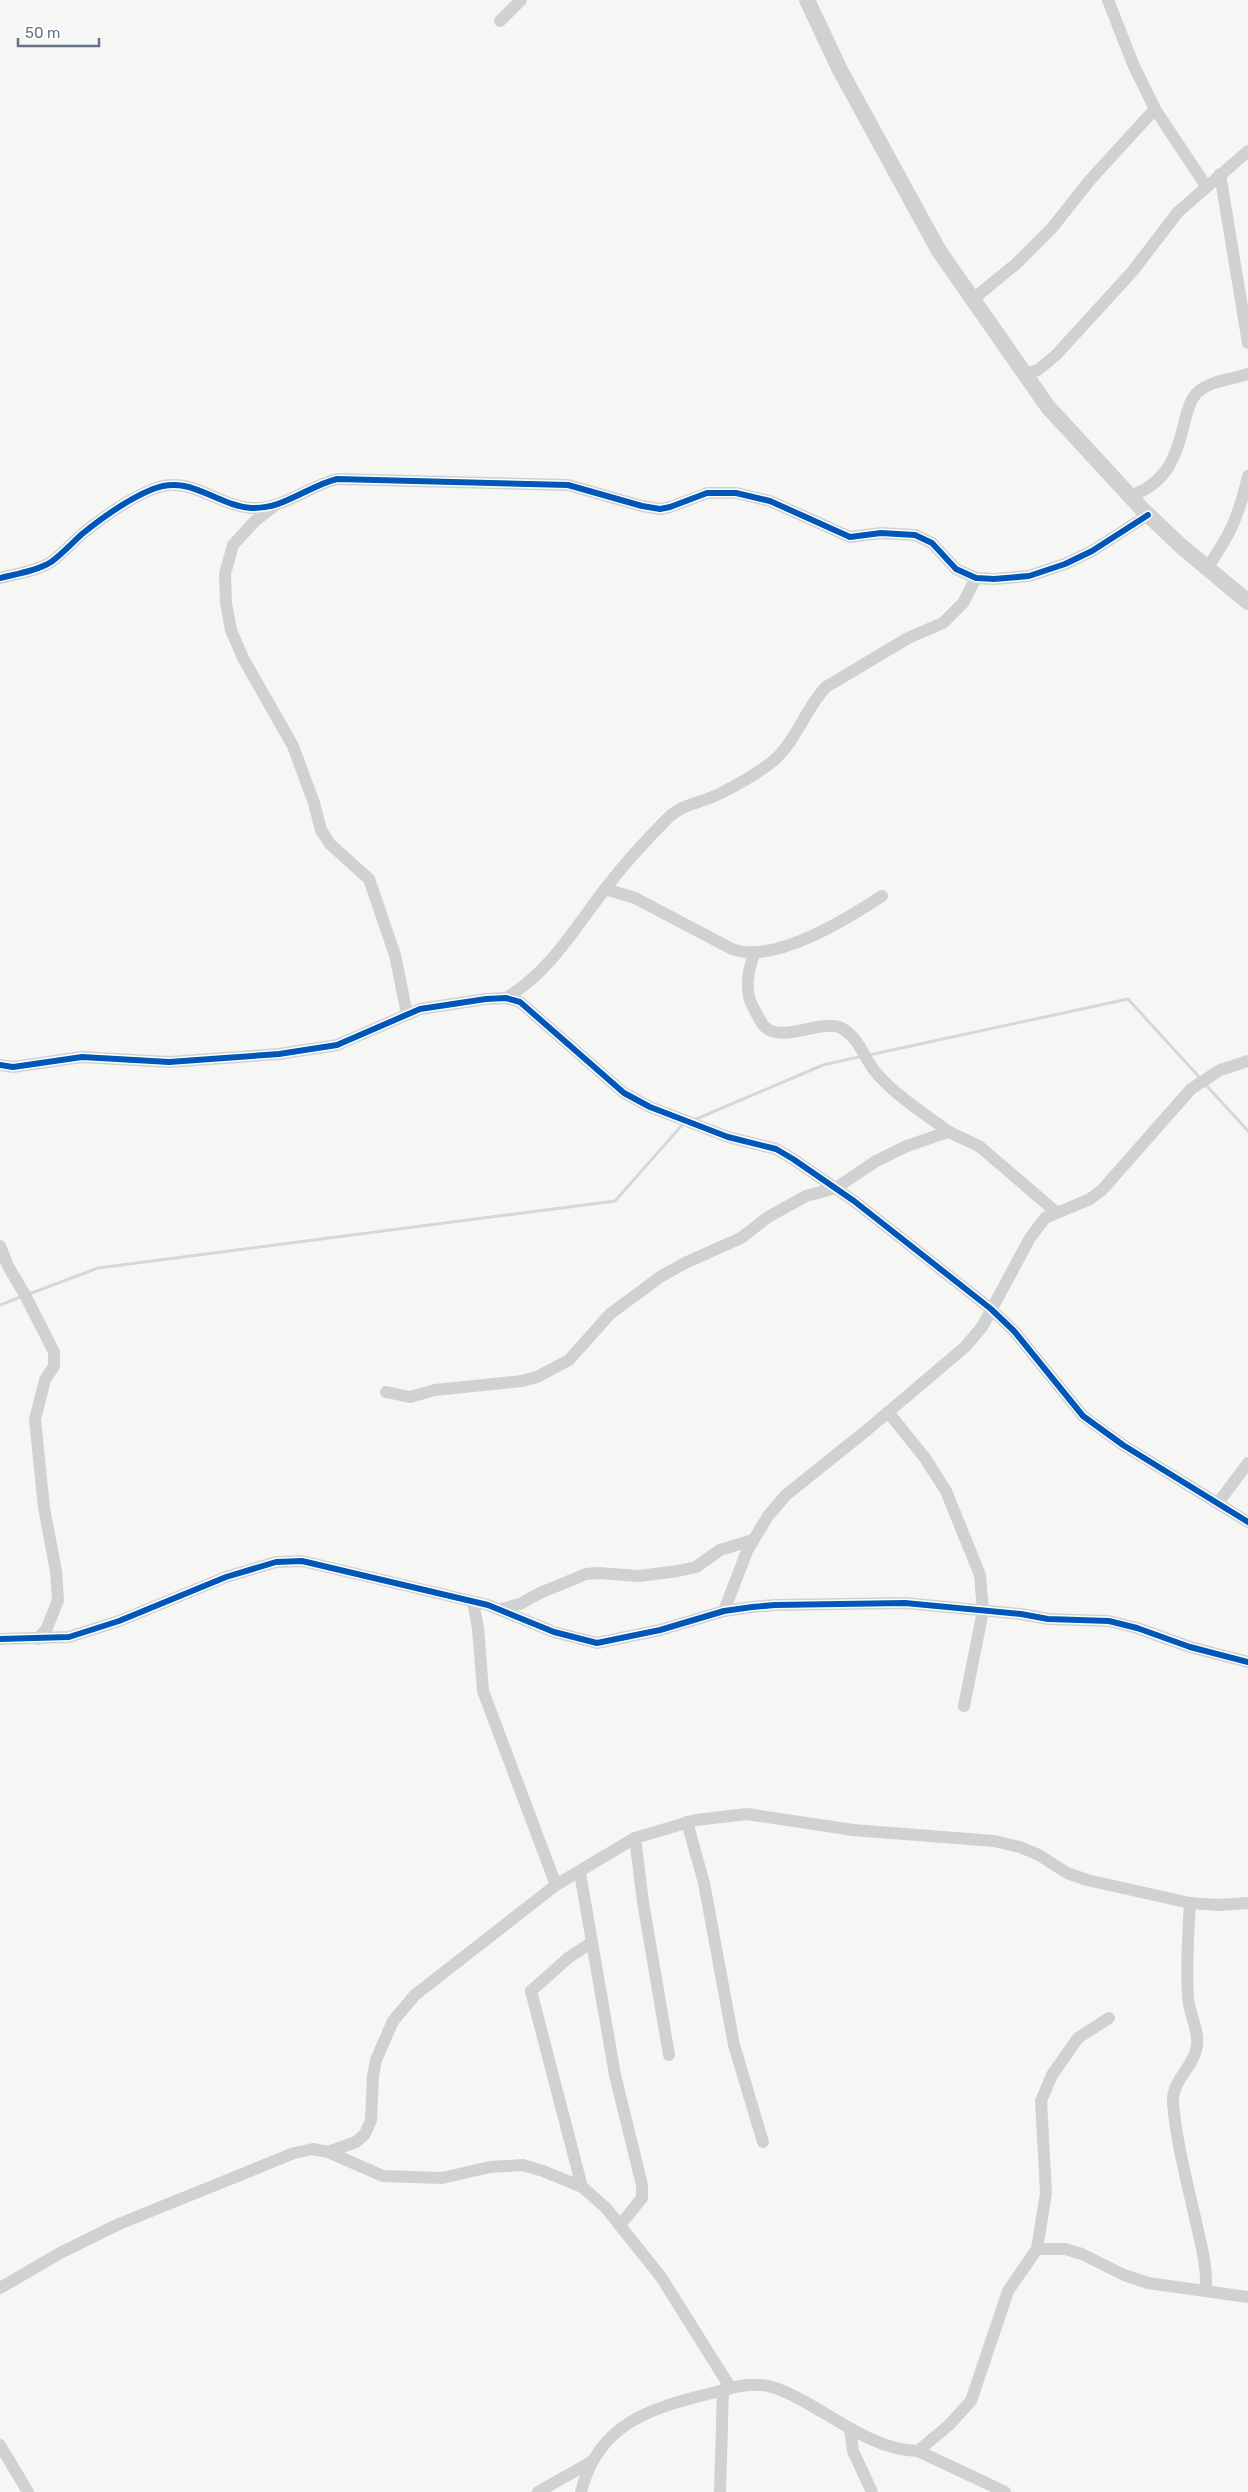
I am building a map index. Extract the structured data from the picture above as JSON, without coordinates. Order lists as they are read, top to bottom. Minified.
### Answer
{"scale_bar":"50 m"}
